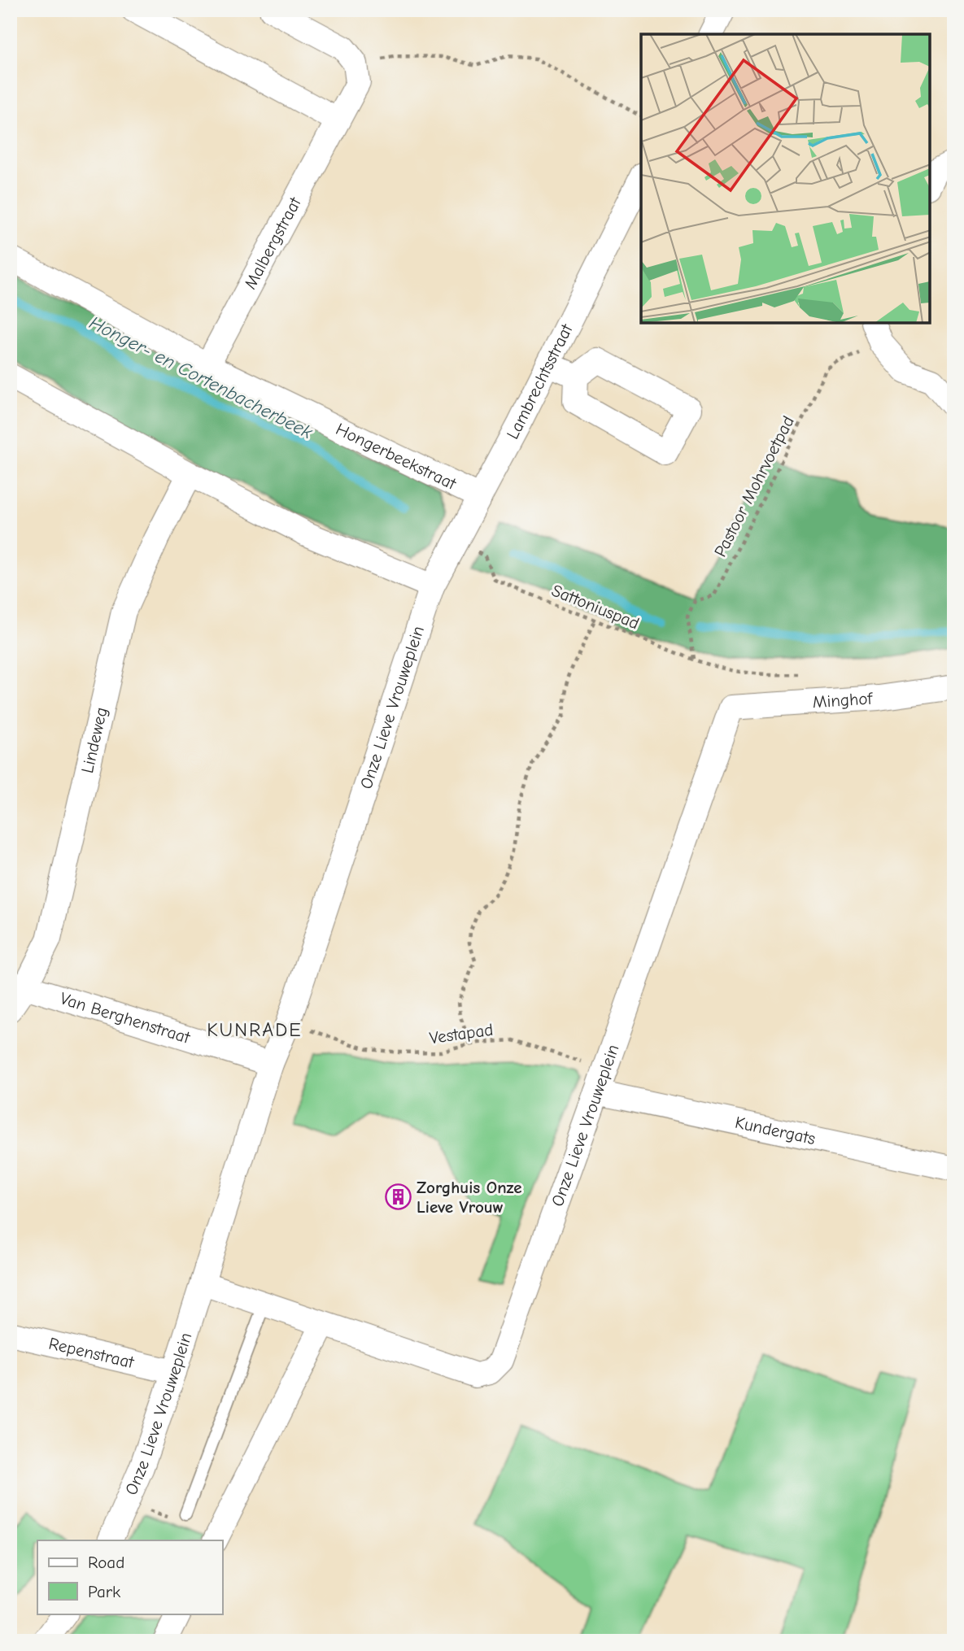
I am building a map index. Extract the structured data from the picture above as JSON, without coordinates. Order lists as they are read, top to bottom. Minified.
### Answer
{"streets":{"street":["Malbergstraat","Lambrechtsstraat","Hongerbeekstraat","Minghof","Onze Lieve Vrouweplein","Lindeweg","Van Berghenstraat","Kundergats","Repenstraat"],"path":["Pastoor Mohrvoetpad","Sattoniuspad","Vestapad"]},"crossings":[["Malbergstraat","Hongerbeekstraat"],["Lambrechtsstraat","Hongerbeekstraat"],["Lambrechtsstraat","Sattoniuspad"],["Lambrechtsstraat","Onze Lieve Vrouweplein"],["Pastoor Mohrvoetpad","Sattoniuspad"],["Minghof","Onze Lieve Vrouweplein"],["Onze Lieve Vrouweplein","Van Berghenstraat"],["Onze Lieve Vrouweplein","Vestapad"],["Onze Lieve Vrouweplein","Kundergats"],["Onze Lieve Vrouweplein","Repenstraat"],["Lindeweg","Van Berghenstraat"]],"districts":["KUNRADE"],"water":["Honger- en Cortenbacherbeek"],"places":{"building":["Zorghuis Onze Lieve Vrouw"]},"legend":["Road","Park"]}
